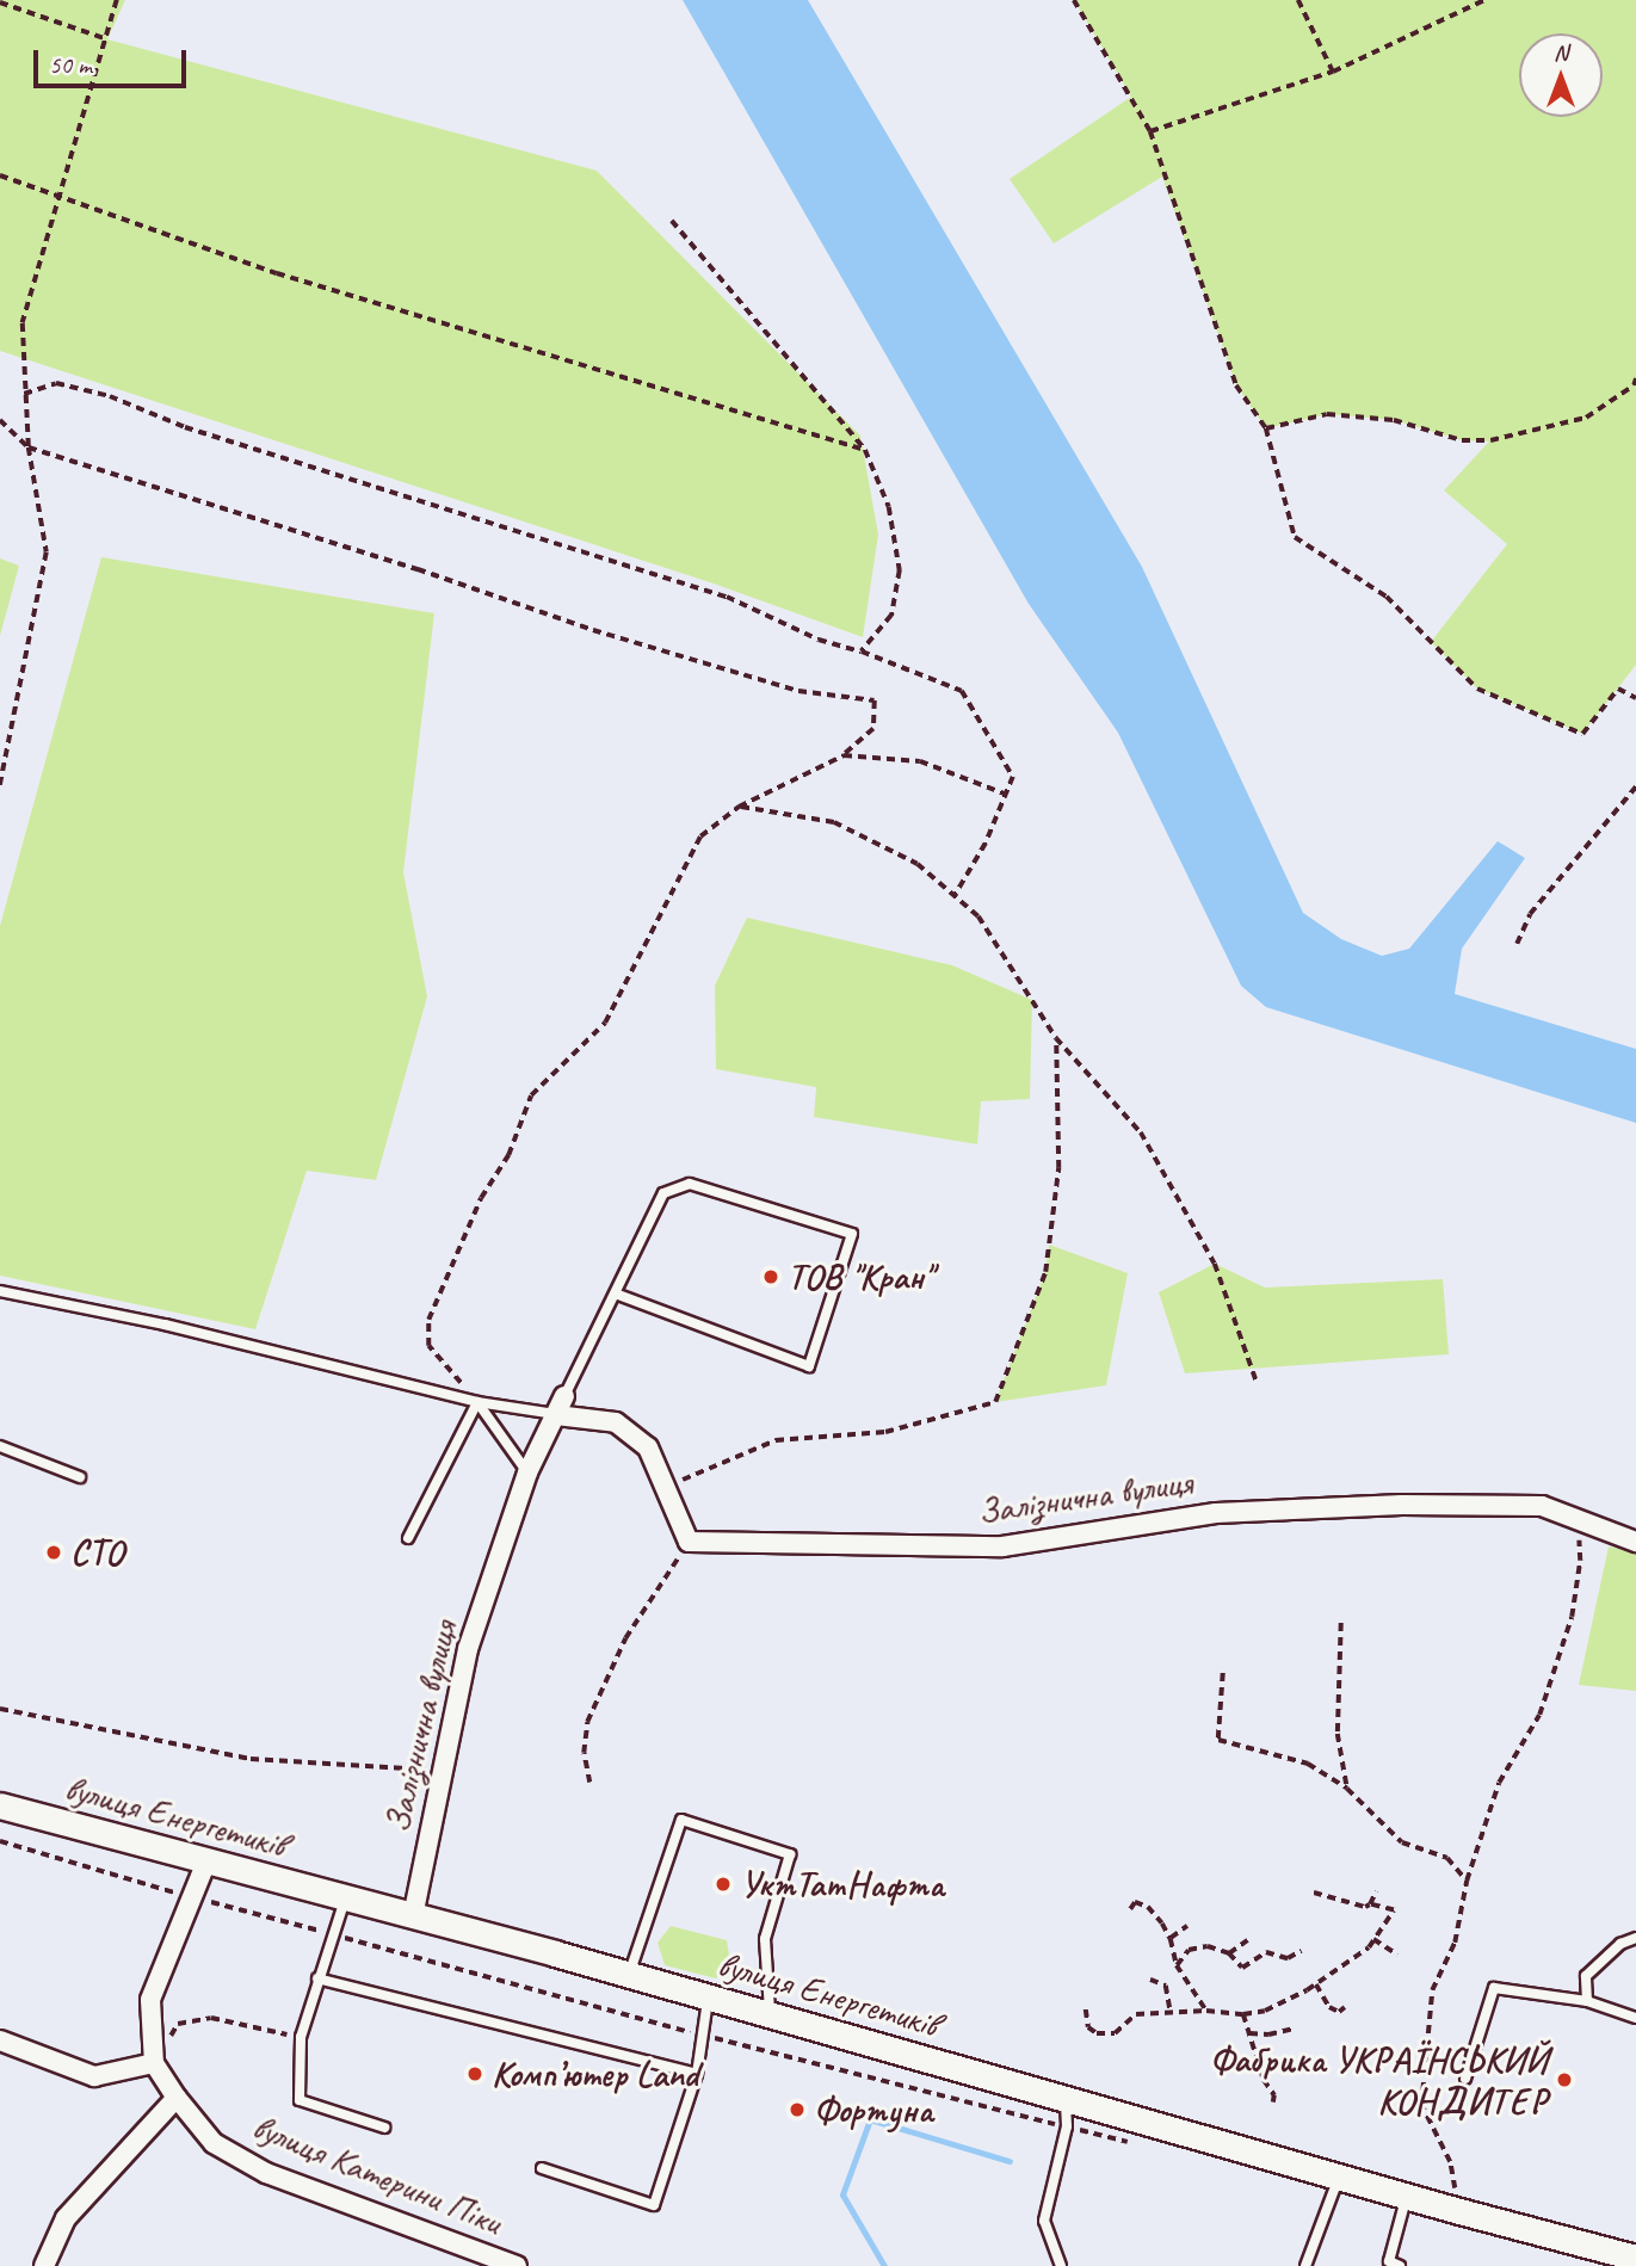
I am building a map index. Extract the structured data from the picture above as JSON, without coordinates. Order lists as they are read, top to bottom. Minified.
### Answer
{"streets":{"main road":["вулиця Енергетиків"],"street":["Залізнична вулиця","вулиця Катерини Піки"]},"crossings":[["Залізнична вулиця","вулиця Енергетиків"]],"places":["ТОВ \"Кран\"","СТО","УктТатНафта","Комп’ютер Land","Фабрика УКРАЇНСЬКИЙ КОНДИТЕР","Фортуна"],"scale_bar":"50 m","north":"top"}
